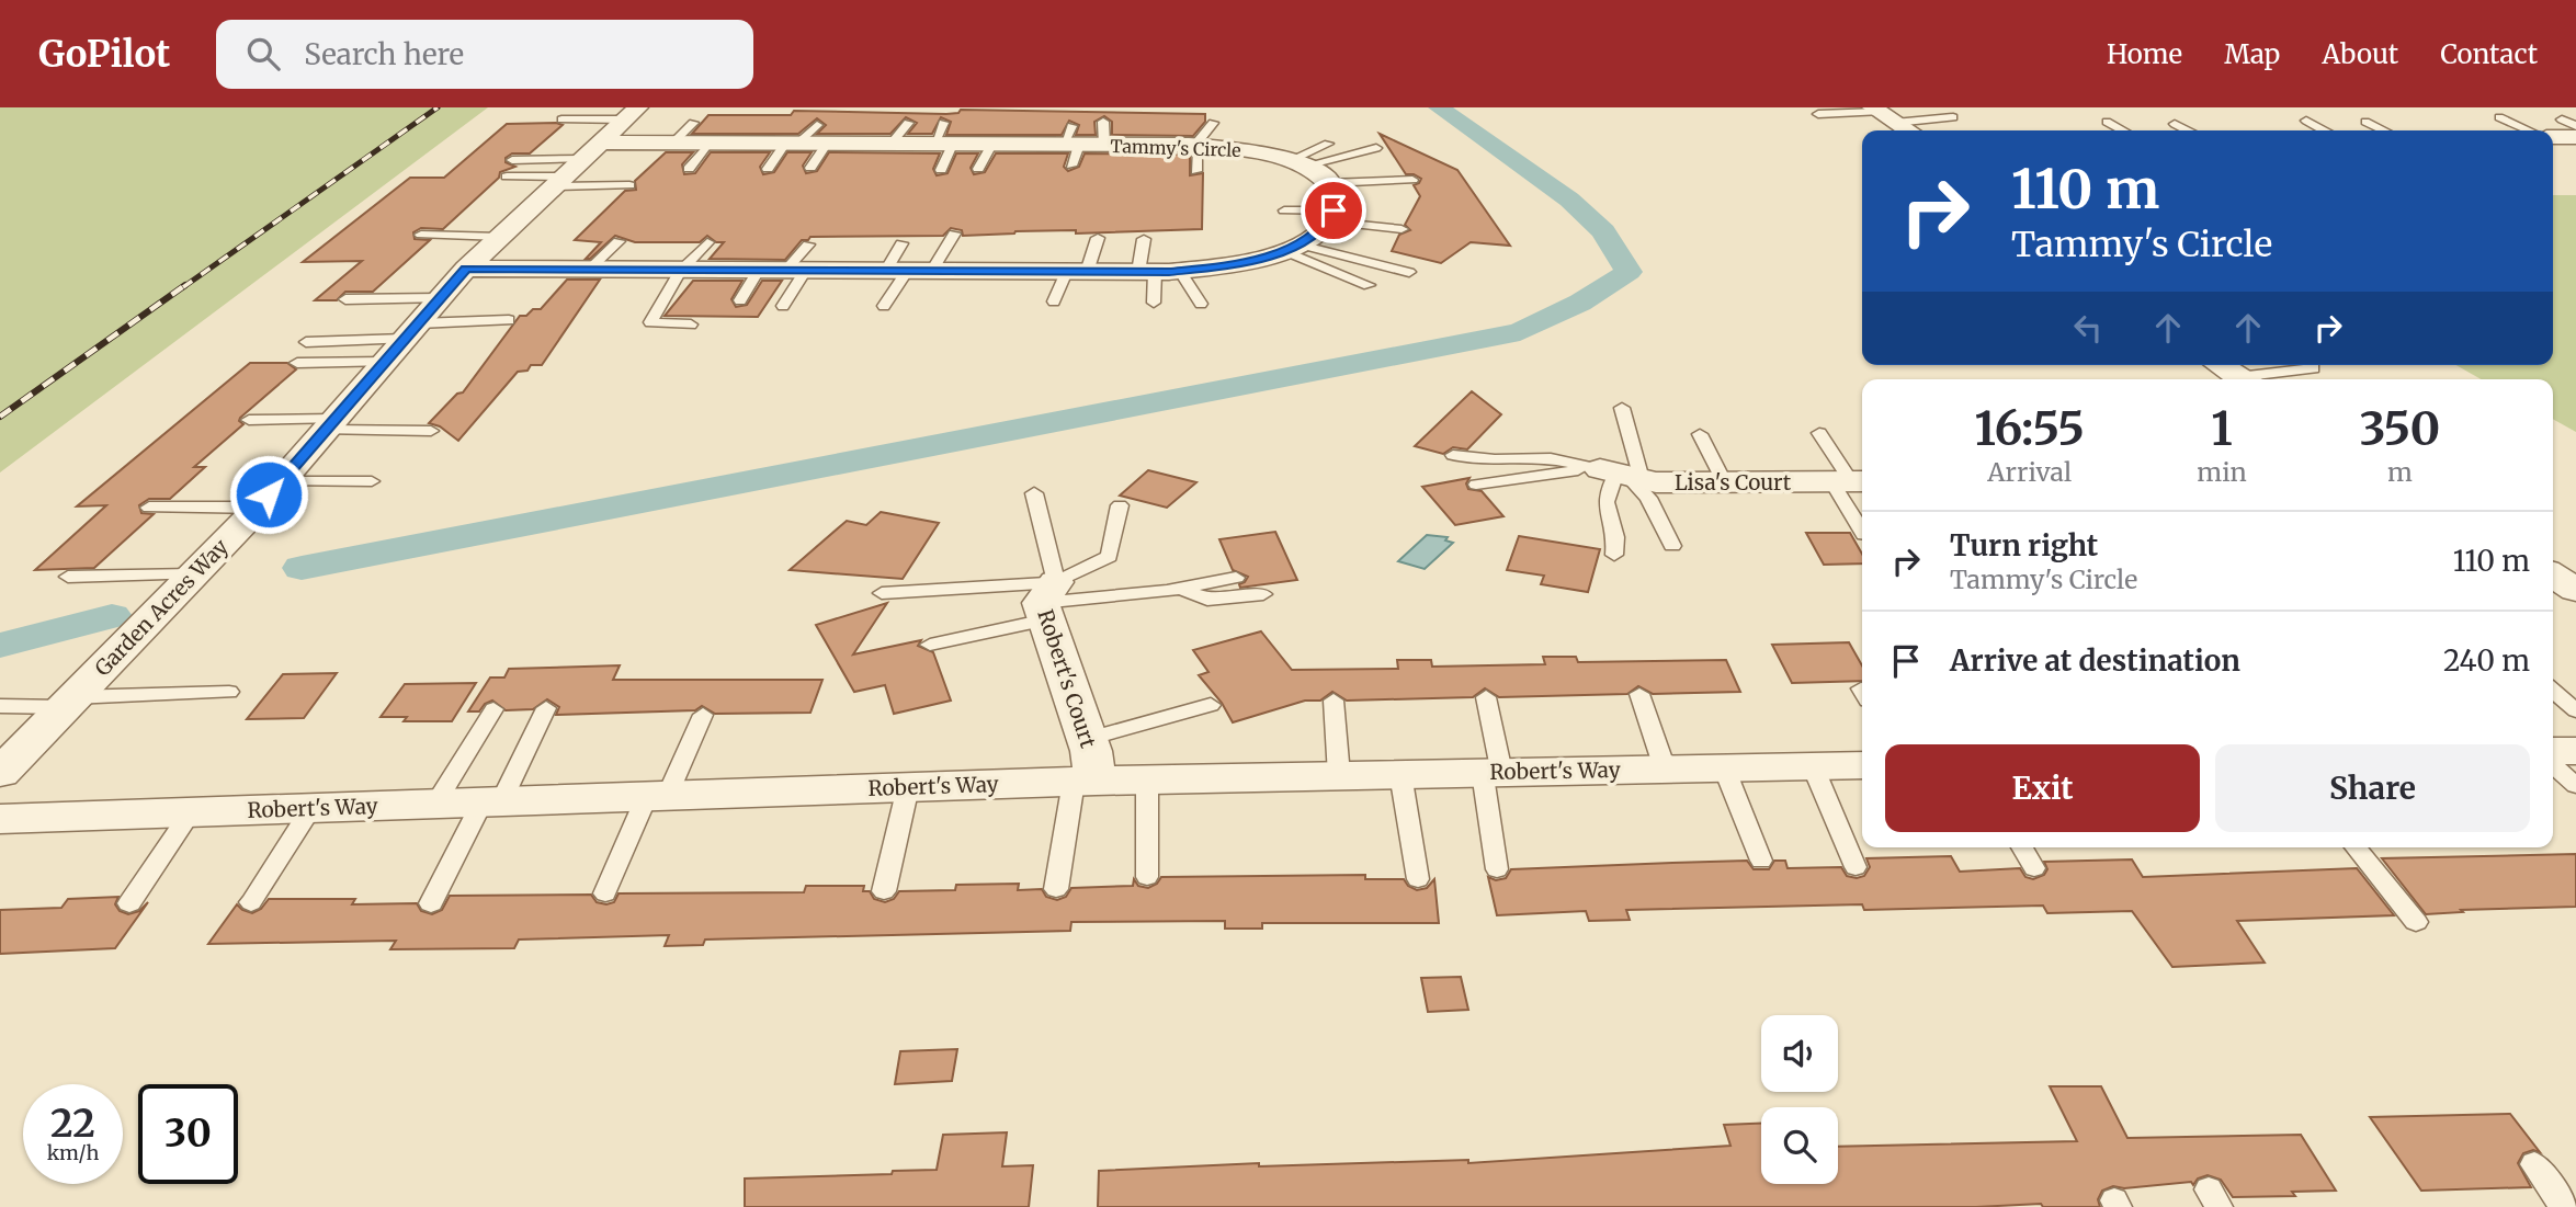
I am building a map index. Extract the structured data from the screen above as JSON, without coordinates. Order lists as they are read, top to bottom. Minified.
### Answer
{"streets":{"street":["Tammy's Circle","Lisa's Court","Garden Acres Way","Robert's Court","Robert's Way"]},"crossings":[["Tammy's Circle","Garden Acres Way"],["Robert's Court","Robert's Way"]],"page":{"header":"GoPilot","search":"Search here","nav":["Home","Map","About","Contact"],"turn":["110 m","Tammy's Circle"],"eta":["16:55","Arrival","1","min","350","m"],"list":[{"name":"Turn right","note":"Tammy's Circle","value":"110 m"},{"name":"Arrive at destination","value":"240 m"}],"buttons":["Exit","Share"],"speed":"22 km/h","limit":"30"}}
